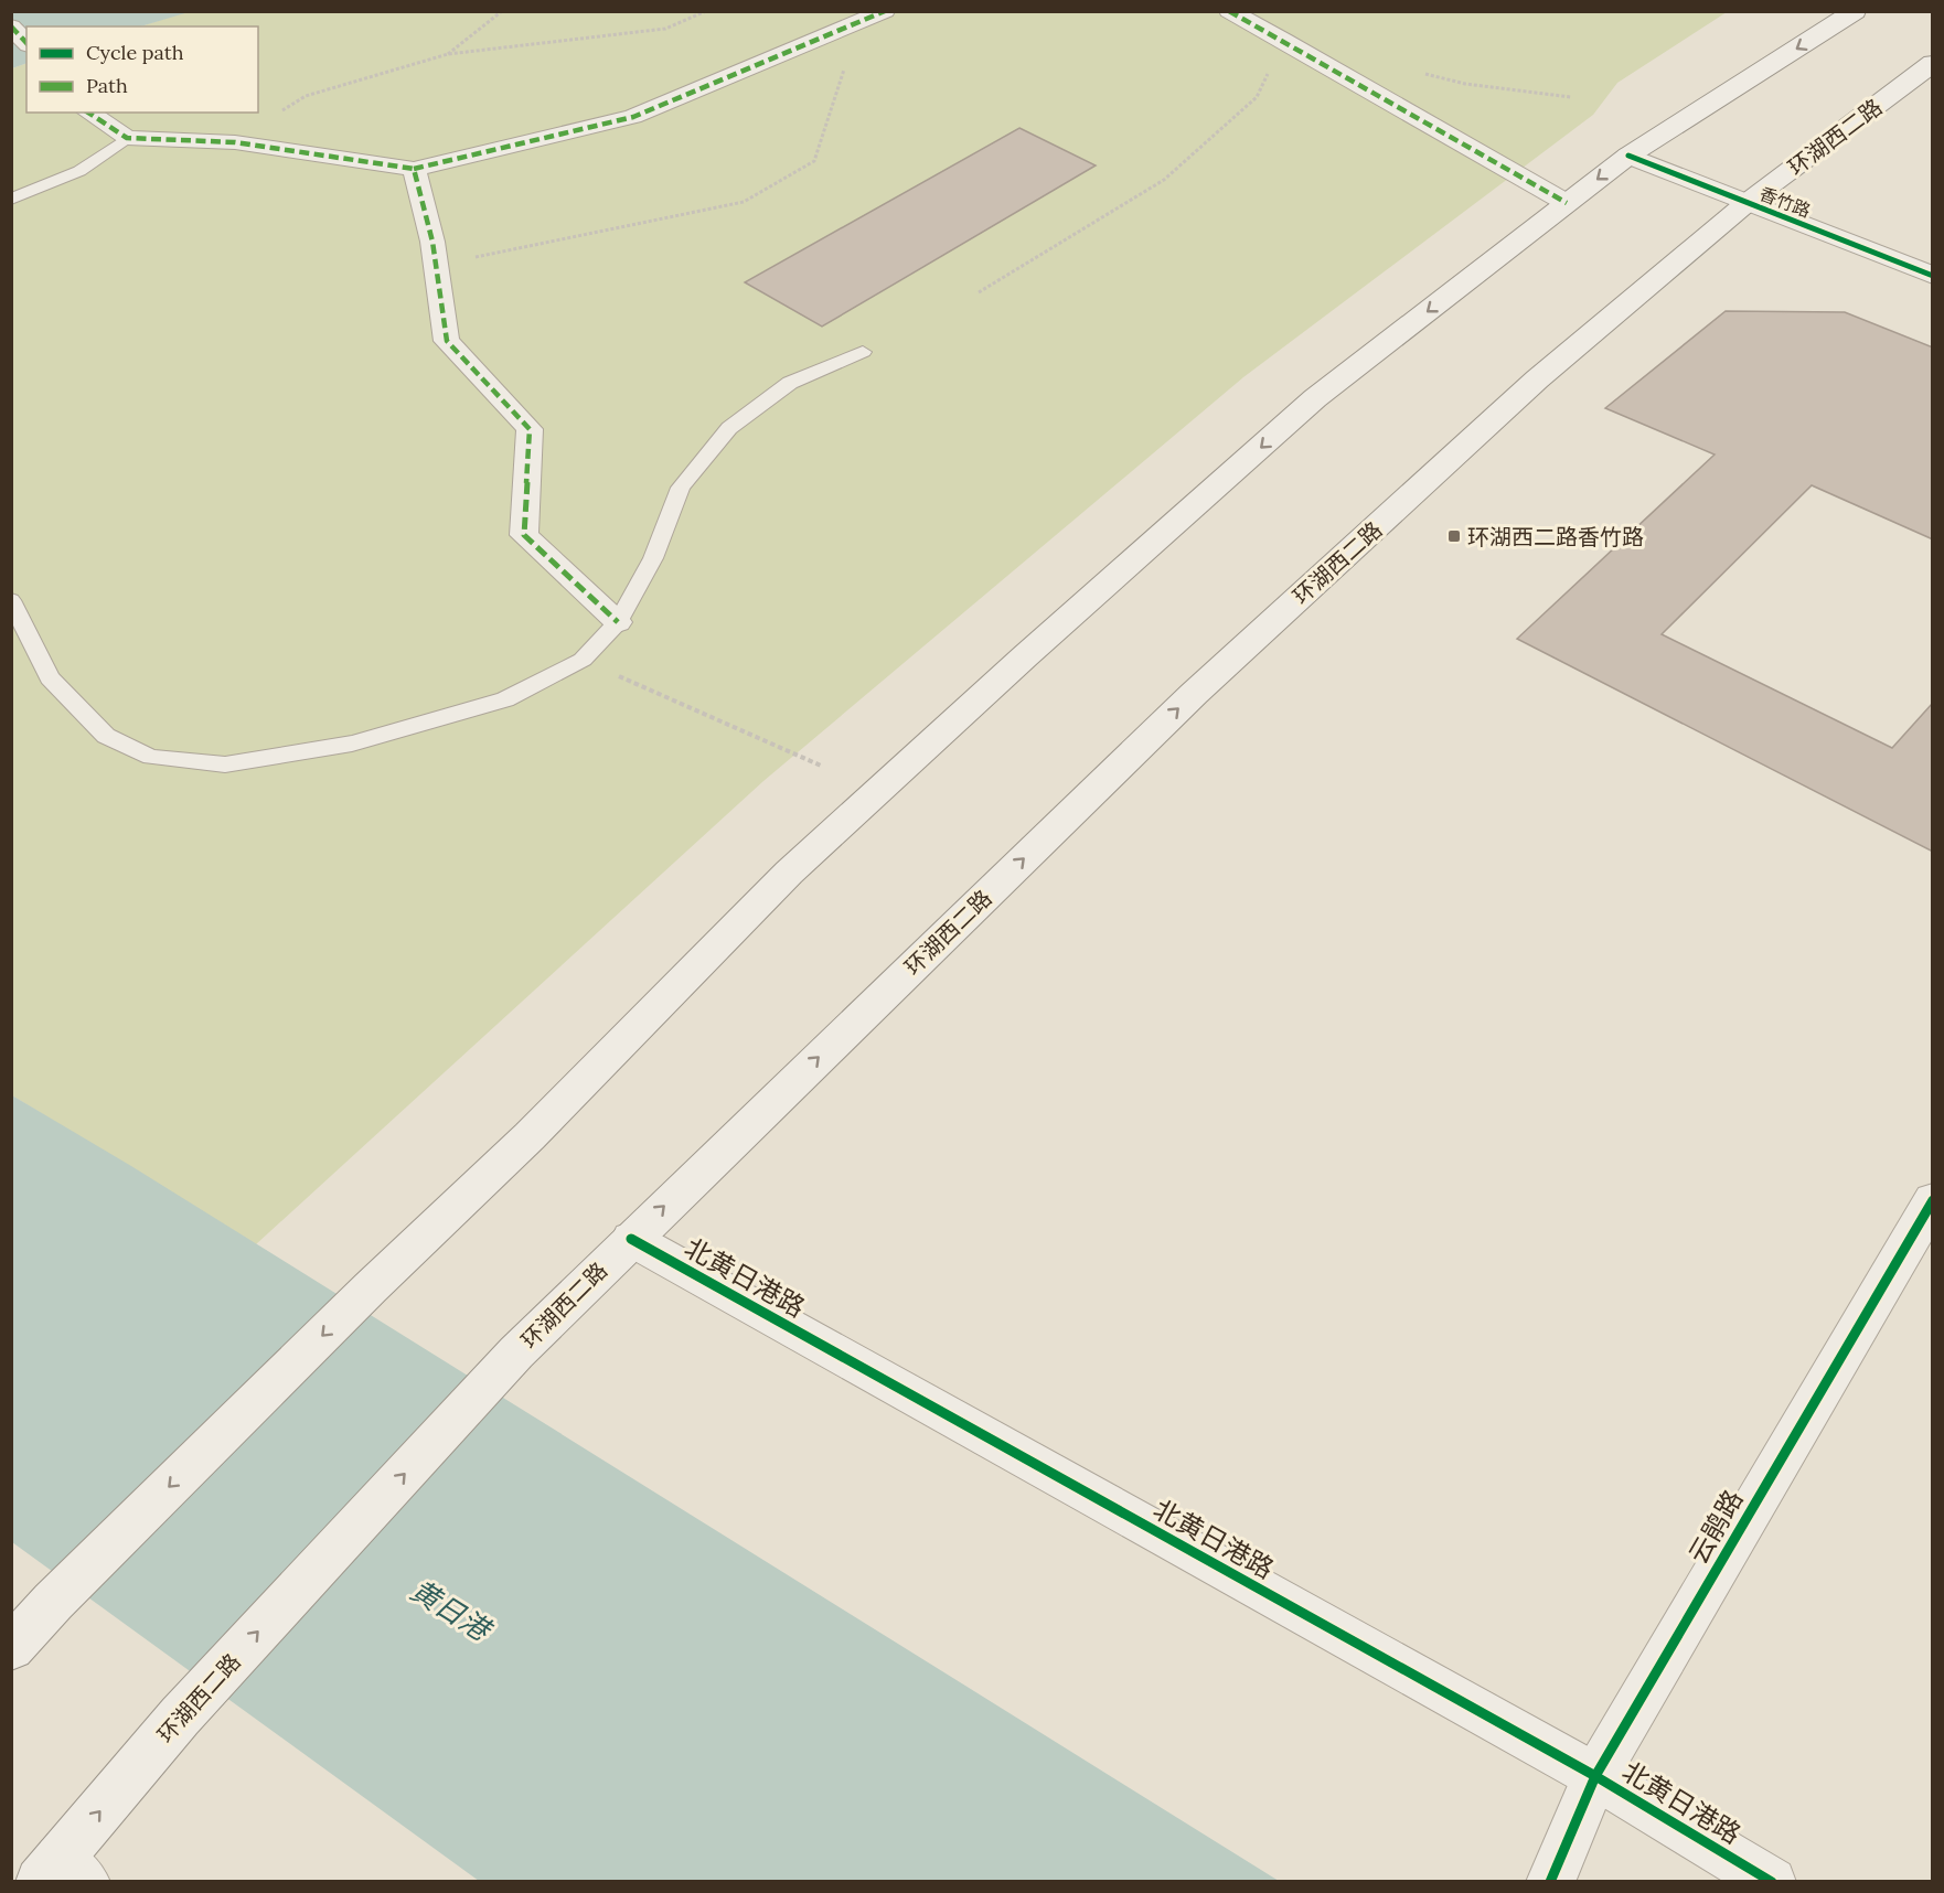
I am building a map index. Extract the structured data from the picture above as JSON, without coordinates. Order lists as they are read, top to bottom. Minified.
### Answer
{"streets":{"main road":["环湖西二路","香竹路","北黄日港路","云鹃路"]},"crossings":[["环湖西二路","香竹路"],["环湖西二路","北黄日港路"],["北黄日港路","云鹃路"]],"water":["黄日港"],"places":{"transit":["环湖西二路香竹路"]},"legend":["Cycle path","Path"]}
